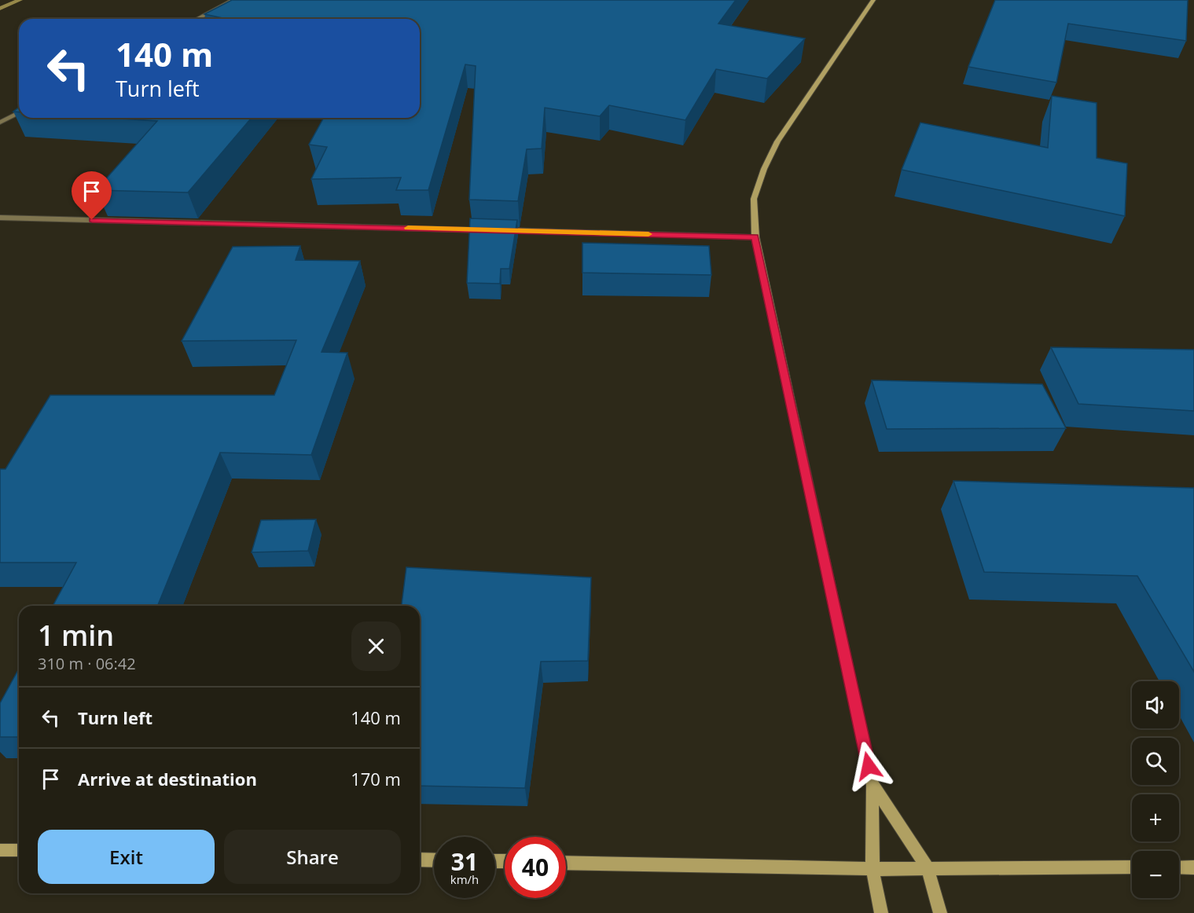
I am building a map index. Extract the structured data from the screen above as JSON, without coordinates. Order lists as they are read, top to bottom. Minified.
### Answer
{"page":{"turn":["140 m","Turn left"],"heading":["1 min","310 m · 06:42"],"map_buttons":["+","−"],"list":[{"name":"Turn left","value":"140 m"},{"name":"Arrive at destination","value":"170 m"}],"buttons":["Exit","Share"],"speed":"31 km/h","limit":"40"}}
